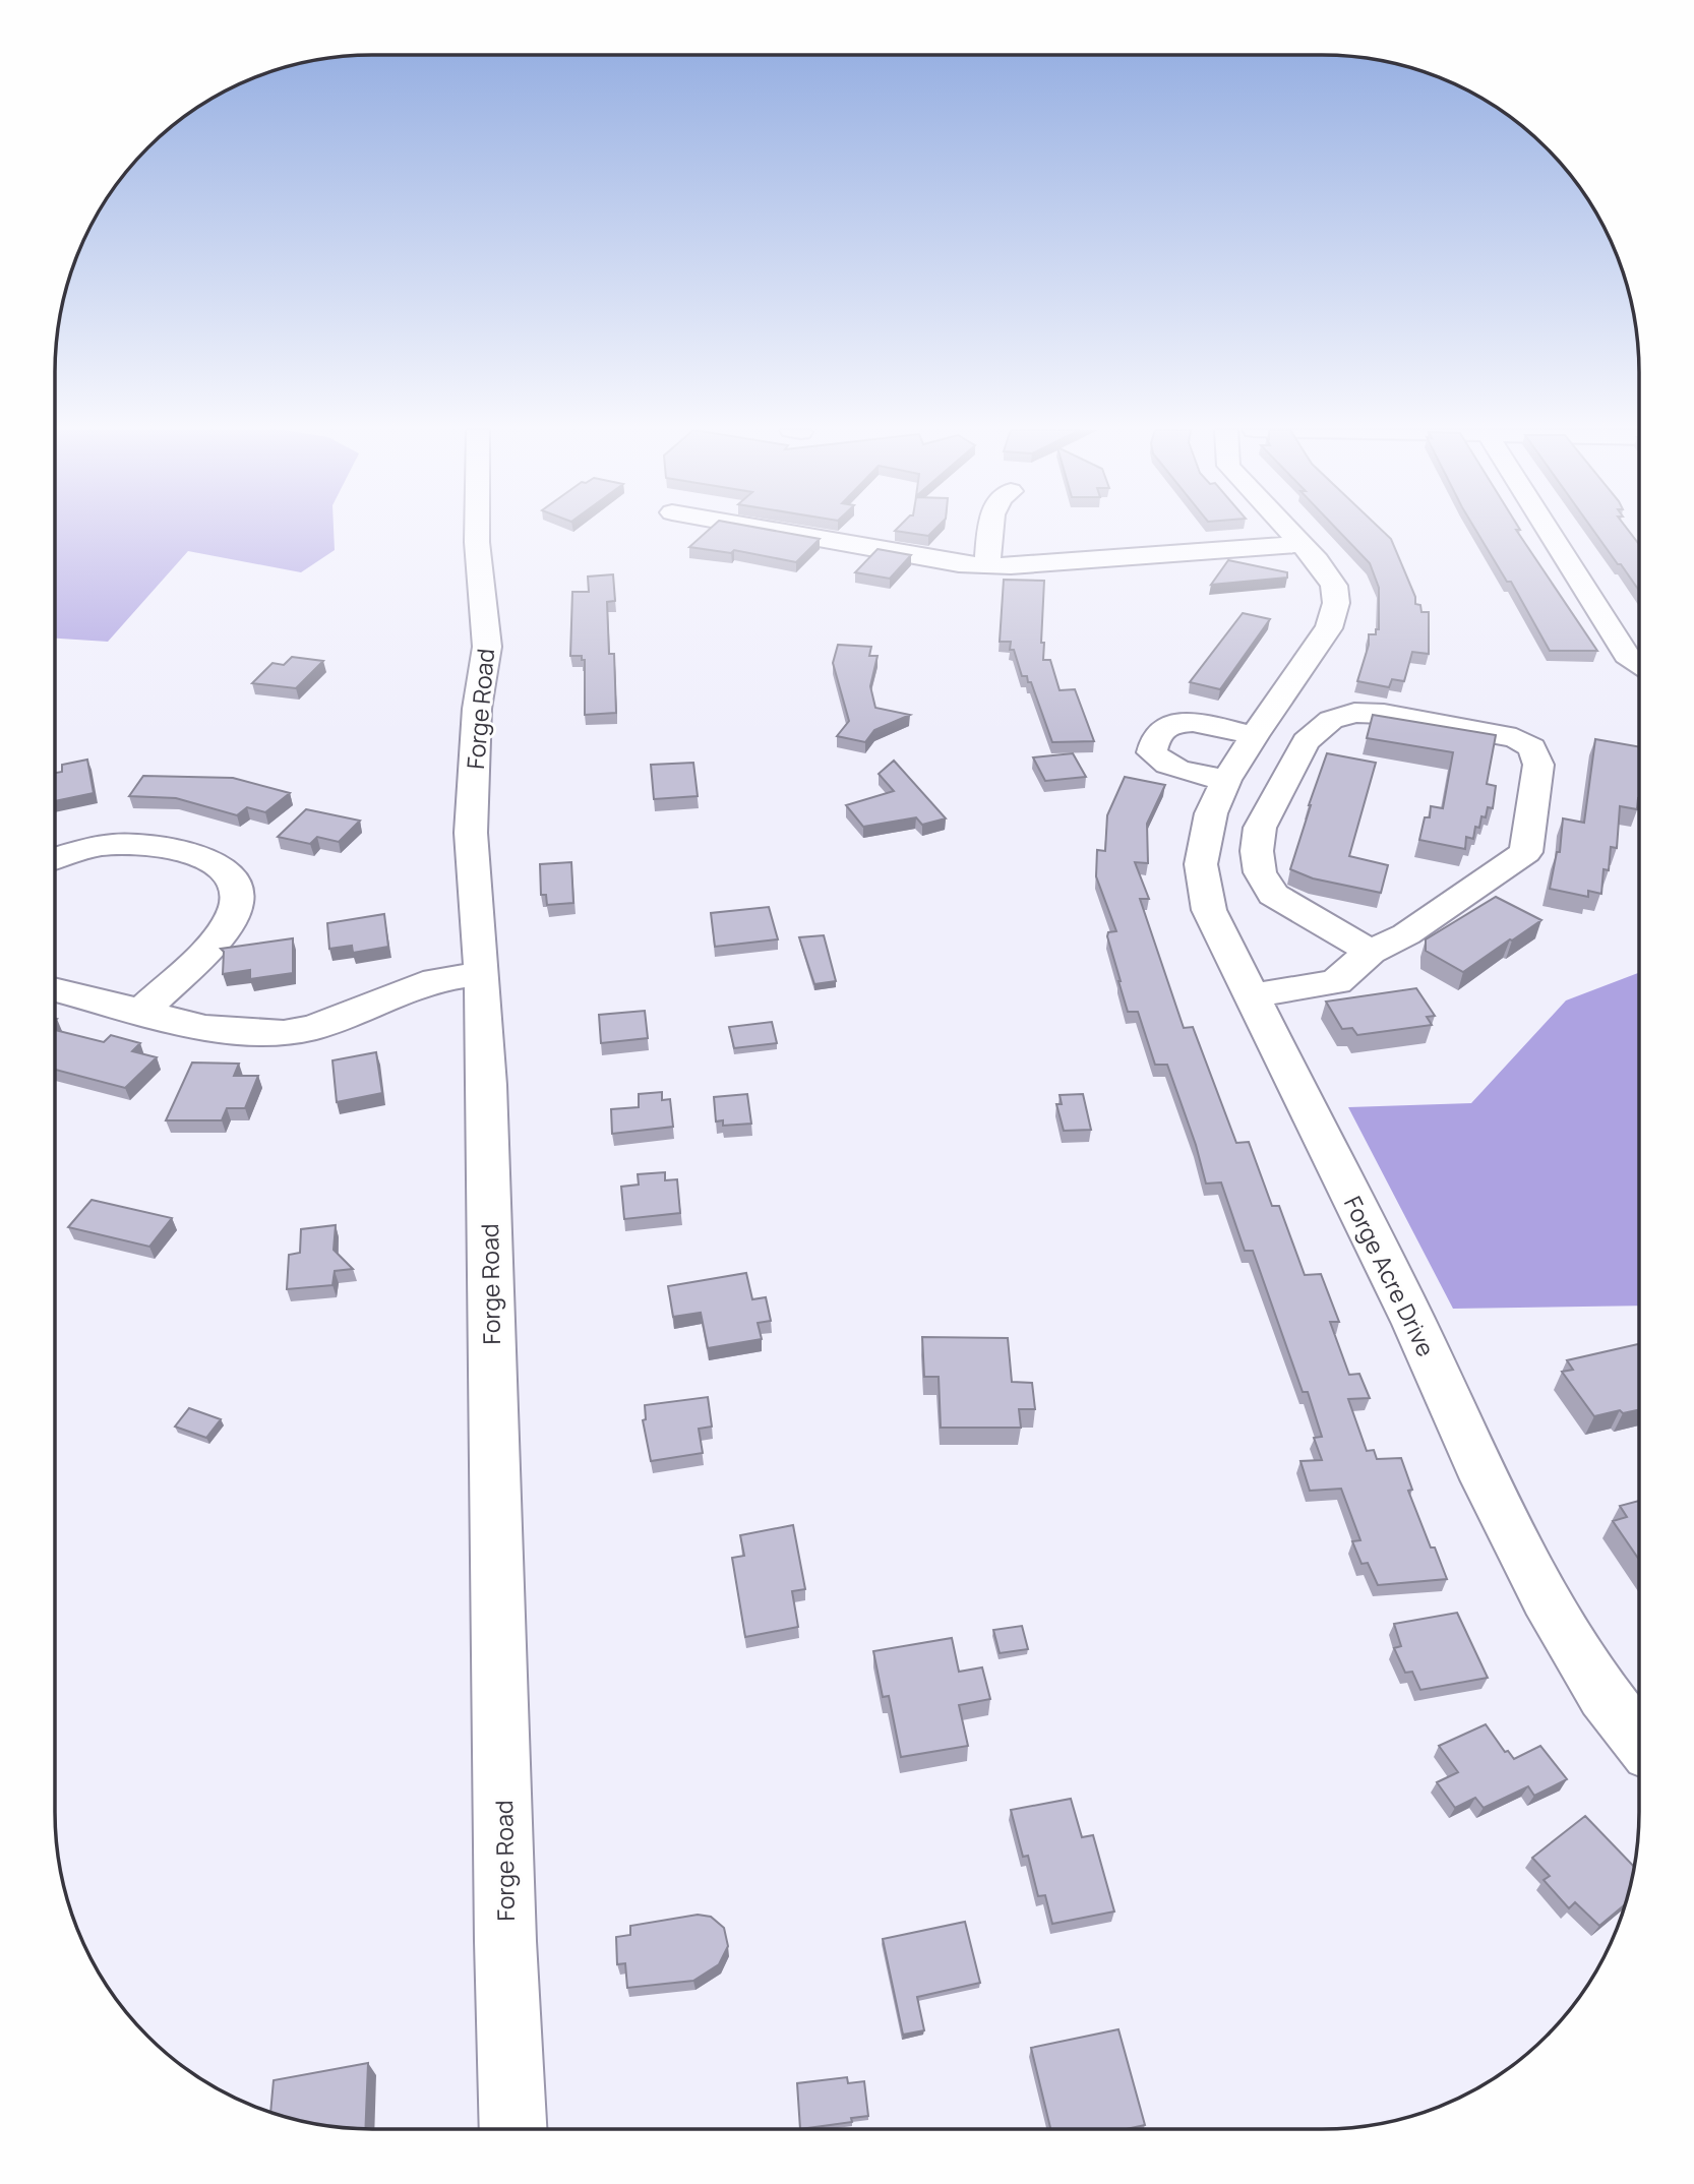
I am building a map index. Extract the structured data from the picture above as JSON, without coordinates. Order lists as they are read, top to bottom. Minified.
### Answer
{"streets":{"street":["Forge Road","Forge Acre Drive"]}}
